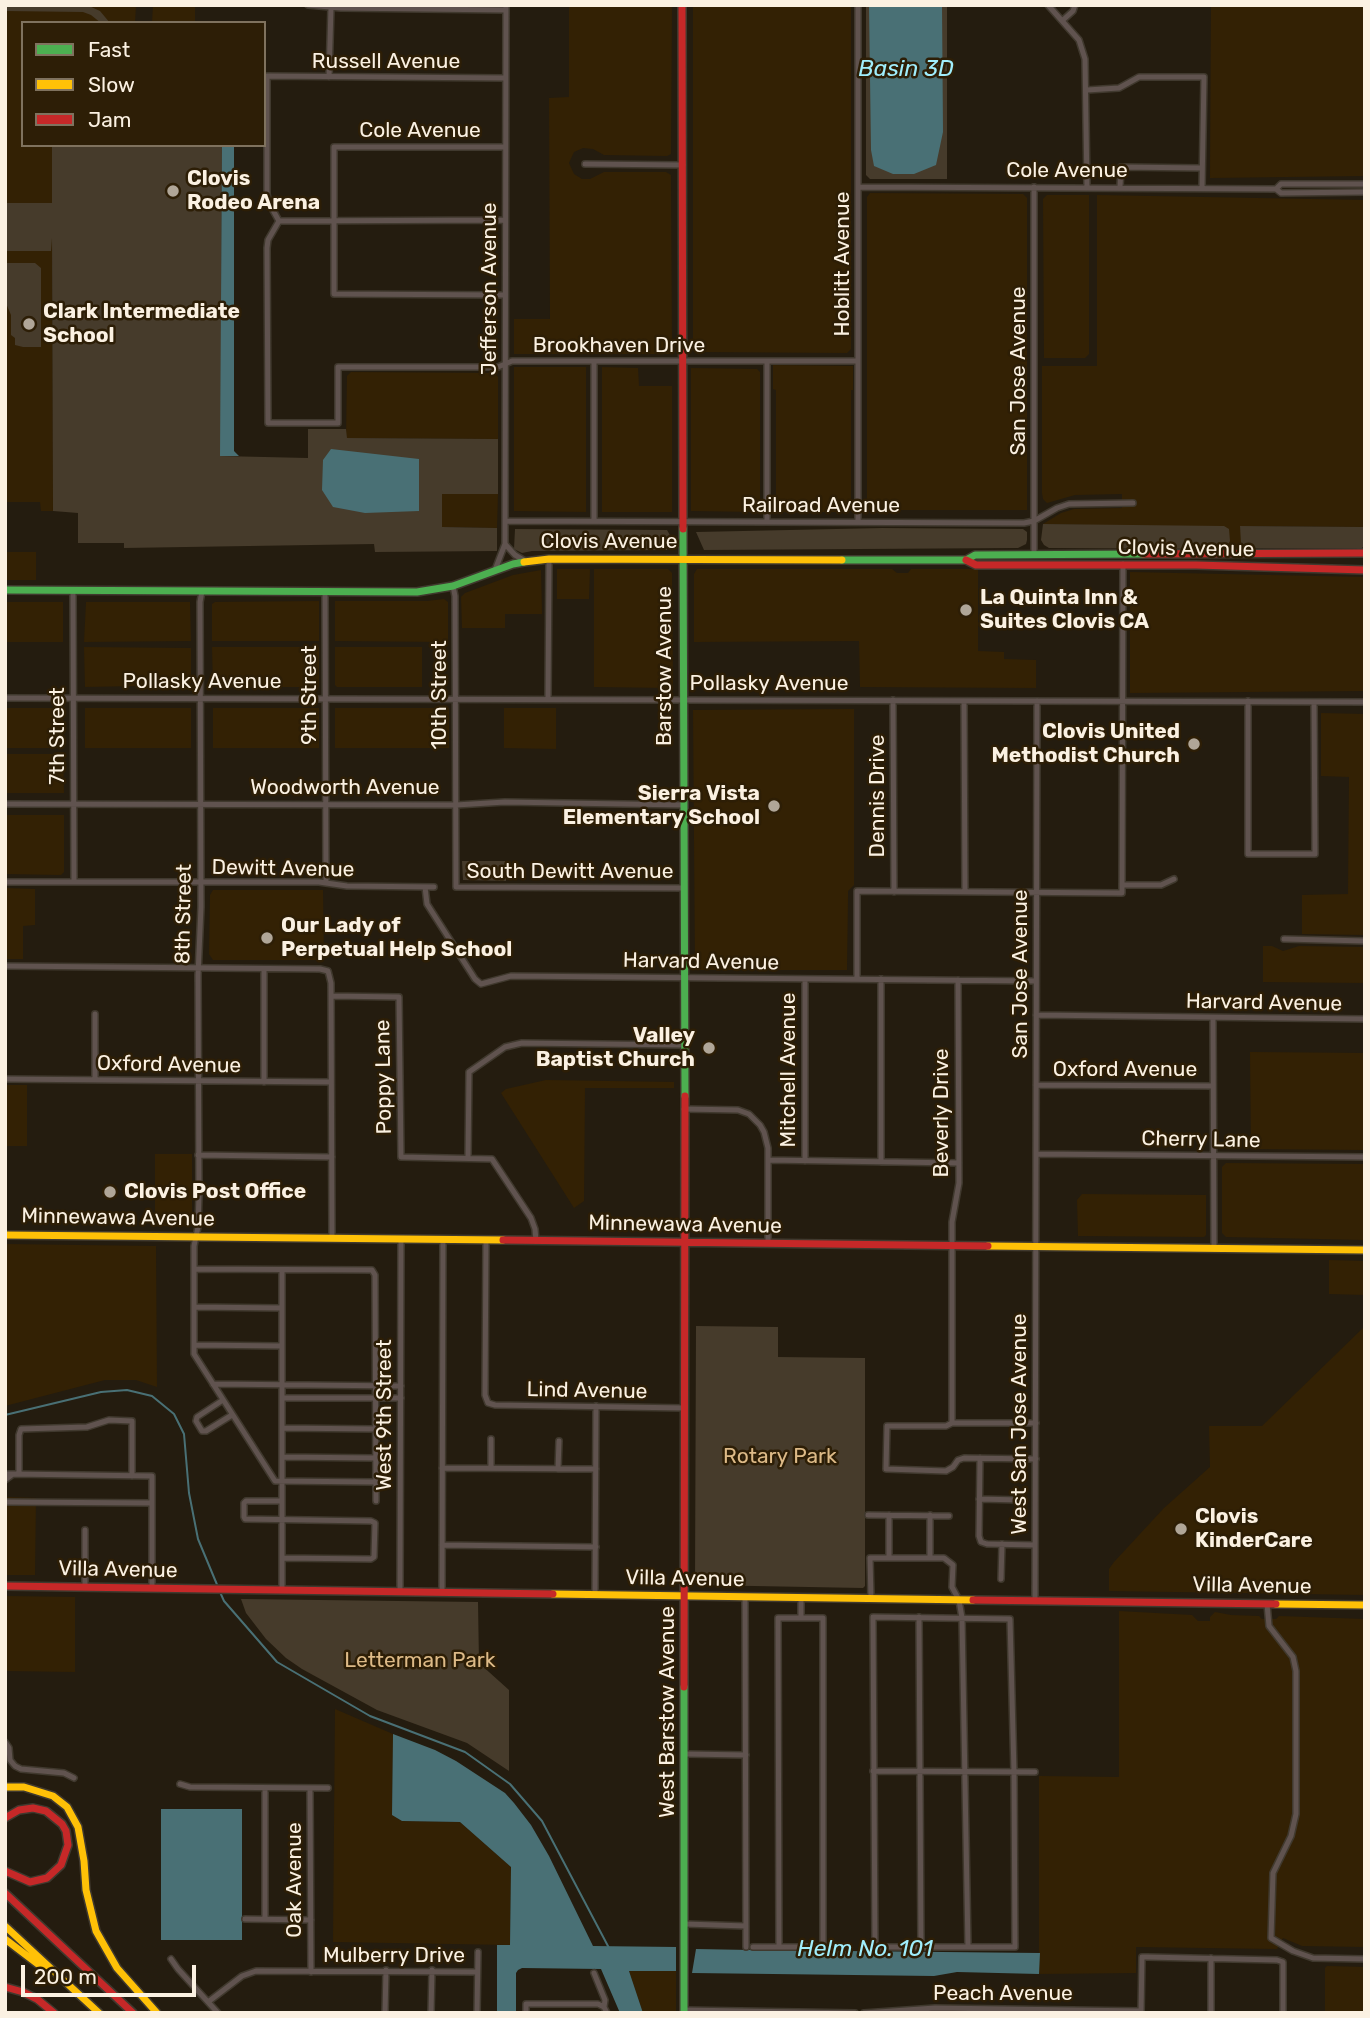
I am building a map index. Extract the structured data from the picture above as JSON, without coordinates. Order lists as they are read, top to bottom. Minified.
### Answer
{"streets":{"main road":["Clovis Avenue","Barstow Avenue","Minnewawa Avenue","Villa Avenue","West Barstow Avenue"],"street":["Russell Avenue","Cole Avenue","Hoblitt Avenue","Jefferson Avenue","Brookhaven Drive","San Jose Avenue","Railroad Avenue","Pollasky Avenue","9th Street","10th Street","7th Street","Woodworth Avenue","Dennis Drive","Dewitt Avenue","South Dewitt Avenue","8th Street","Harvard Avenue","Oxford Avenue","Mitchell Avenue","Poppy Lane","Beverly Drive","Cherry Lane","Lind Avenue","West 9th Street","West San Jose Avenue","Oak Avenue","Mulberry Drive","Peach Avenue"]},"crossings":[["Russell Avenue","Jefferson Avenue"],["Russell Avenue","Brookhaven Drive"],["Cole Avenue","Hoblitt Avenue"],["Cole Avenue","Jefferson Avenue"],["Cole Avenue","San Jose Avenue"],["Hoblitt Avenue","Brookhaven Drive"],["Hoblitt Avenue","Railroad Avenue"],["Jefferson Avenue","Brookhaven Drive"],["Jefferson Avenue","Railroad Avenue"],["Jefferson Avenue","Clovis Avenue"],["Brookhaven Drive","Barstow Avenue"],["San Jose Avenue","Railroad Avenue"],["San Jose Avenue","Clovis Avenue"],["San Jose Avenue","Pollasky Avenue"],["San Jose Avenue","Harvard Avenue"],["San Jose Avenue","Oxford Avenue"],["San Jose Avenue","Cherry Lane"],["San Jose Avenue","Minnewawa Avenue"],["San Jose Avenue","West San Jose Avenue"],["Railroad Avenue","Barstow Avenue"],["Clovis Avenue","Barstow Avenue"],["Clovis Avenue","9th Street"],["Clovis Avenue","10th Street"],["Clovis Avenue","7th Street"],["Clovis Avenue","8th Street"],["Barstow Avenue","Pollasky Avenue"],["Barstow Avenue","Woodworth Avenue"],["Barstow Avenue","South Dewitt Avenue"],["Barstow Avenue","Harvard Avenue"],["Barstow Avenue","Minnewawa Avenue"],["Barstow Avenue","West Barstow Avenue"],["Pollasky Avenue","9th Street"],["Pollasky Avenue","10th Street"],["Pollasky Avenue","7th Street"],["Pollasky Avenue","Dennis Drive"],["Pollasky Avenue","8th Street"],["9th Street","Woodworth Avenue"],["9th Street","Dewitt Avenue"],["10th Street","Woodworth Avenue"],["10th Street","South Dewitt Avenue"],["7th Street","Woodworth Avenue"],["7th Street","Dewitt Avenue"],["Woodworth Avenue","8th Street"],["Dewitt Avenue","8th Street"],["Dewitt Avenue","Harvard Avenue"],["8th Street","Oxford Avenue"],["8th Street","Minnewawa Avenue"],["Harvard Avenue","Mitchell Avenue"],["Harvard Avenue","Beverly Drive"],["Beverly Drive","Minnewawa Avenue"],["Minnewawa Avenue","Lind Avenue"],["Minnewawa Avenue","West 9th Street"],["Minnewawa Avenue","West San Jose Avenue"],["Minnewawa Avenue","West Barstow Avenue"],["Lind Avenue","West Barstow Avenue"],["West 9th Street","Villa Avenue"],["West San Jose Avenue","Villa Avenue"],["Villa Avenue","West Barstow Avenue"],["Oak Avenue","Mulberry Drive"]],"water":["Basin 3D","Helm No. 101"],"parks":["Rotary Park","Letterman Park"],"places":["Clovis Rodeo Arena","Clark Intermediate School","La Quinta Inn & Suites Clovis CA","Clovis United Methodist Church","Sierra Vista Elementary School","Our Lady of Perpetual Help School","Valley Baptist Church","Clovis Post Office","Clovis KinderCare"],"legend":["Fast","Slow","Jam"],"scale_bar":"200 m"}
